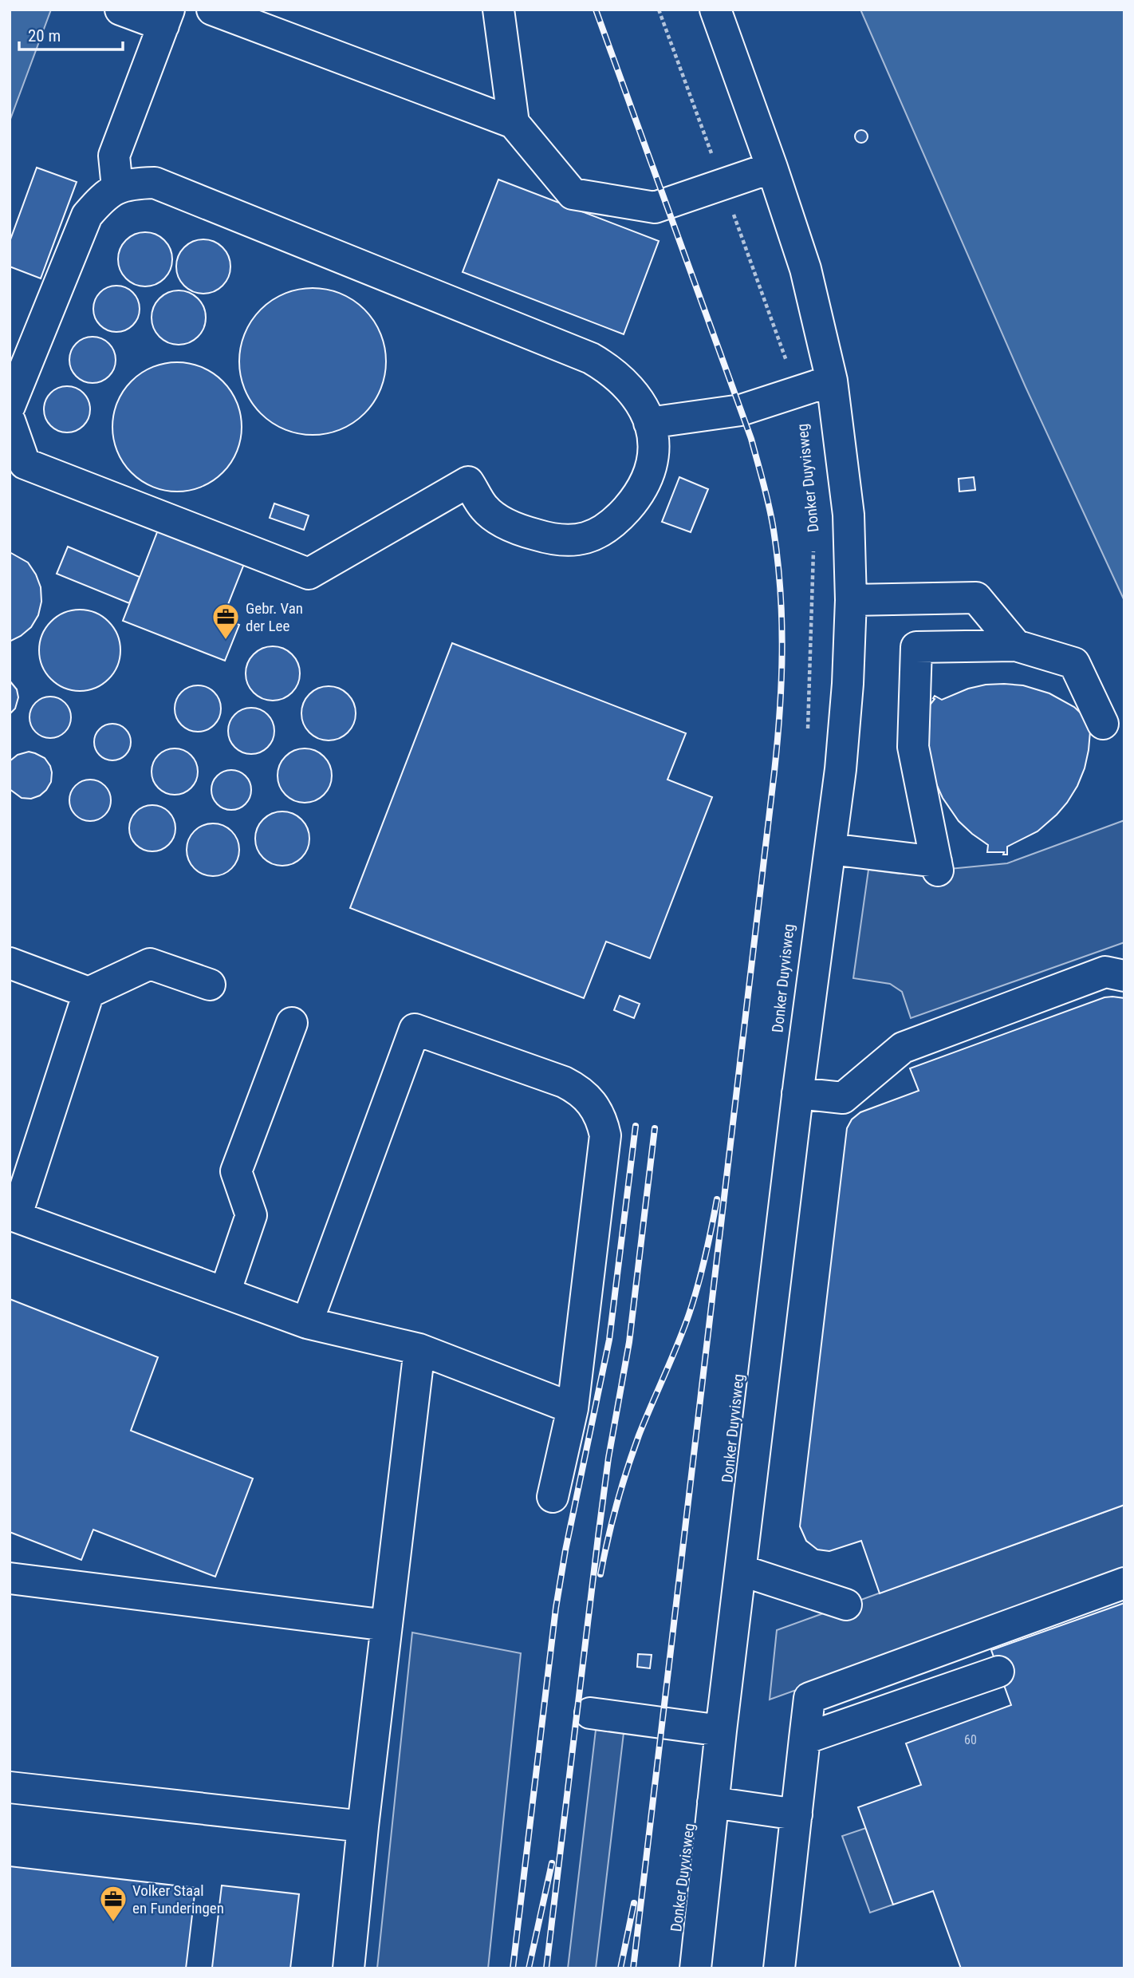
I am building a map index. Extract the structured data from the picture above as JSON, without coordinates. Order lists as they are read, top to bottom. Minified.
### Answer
{"streets":{"street":["Donker Duyvisweg"]},"places":{"office":["Gebr. Van der Lee","Volker Staal en Funderingen"]},"house_numbers":["60"],"scale_bar":"20 m"}
